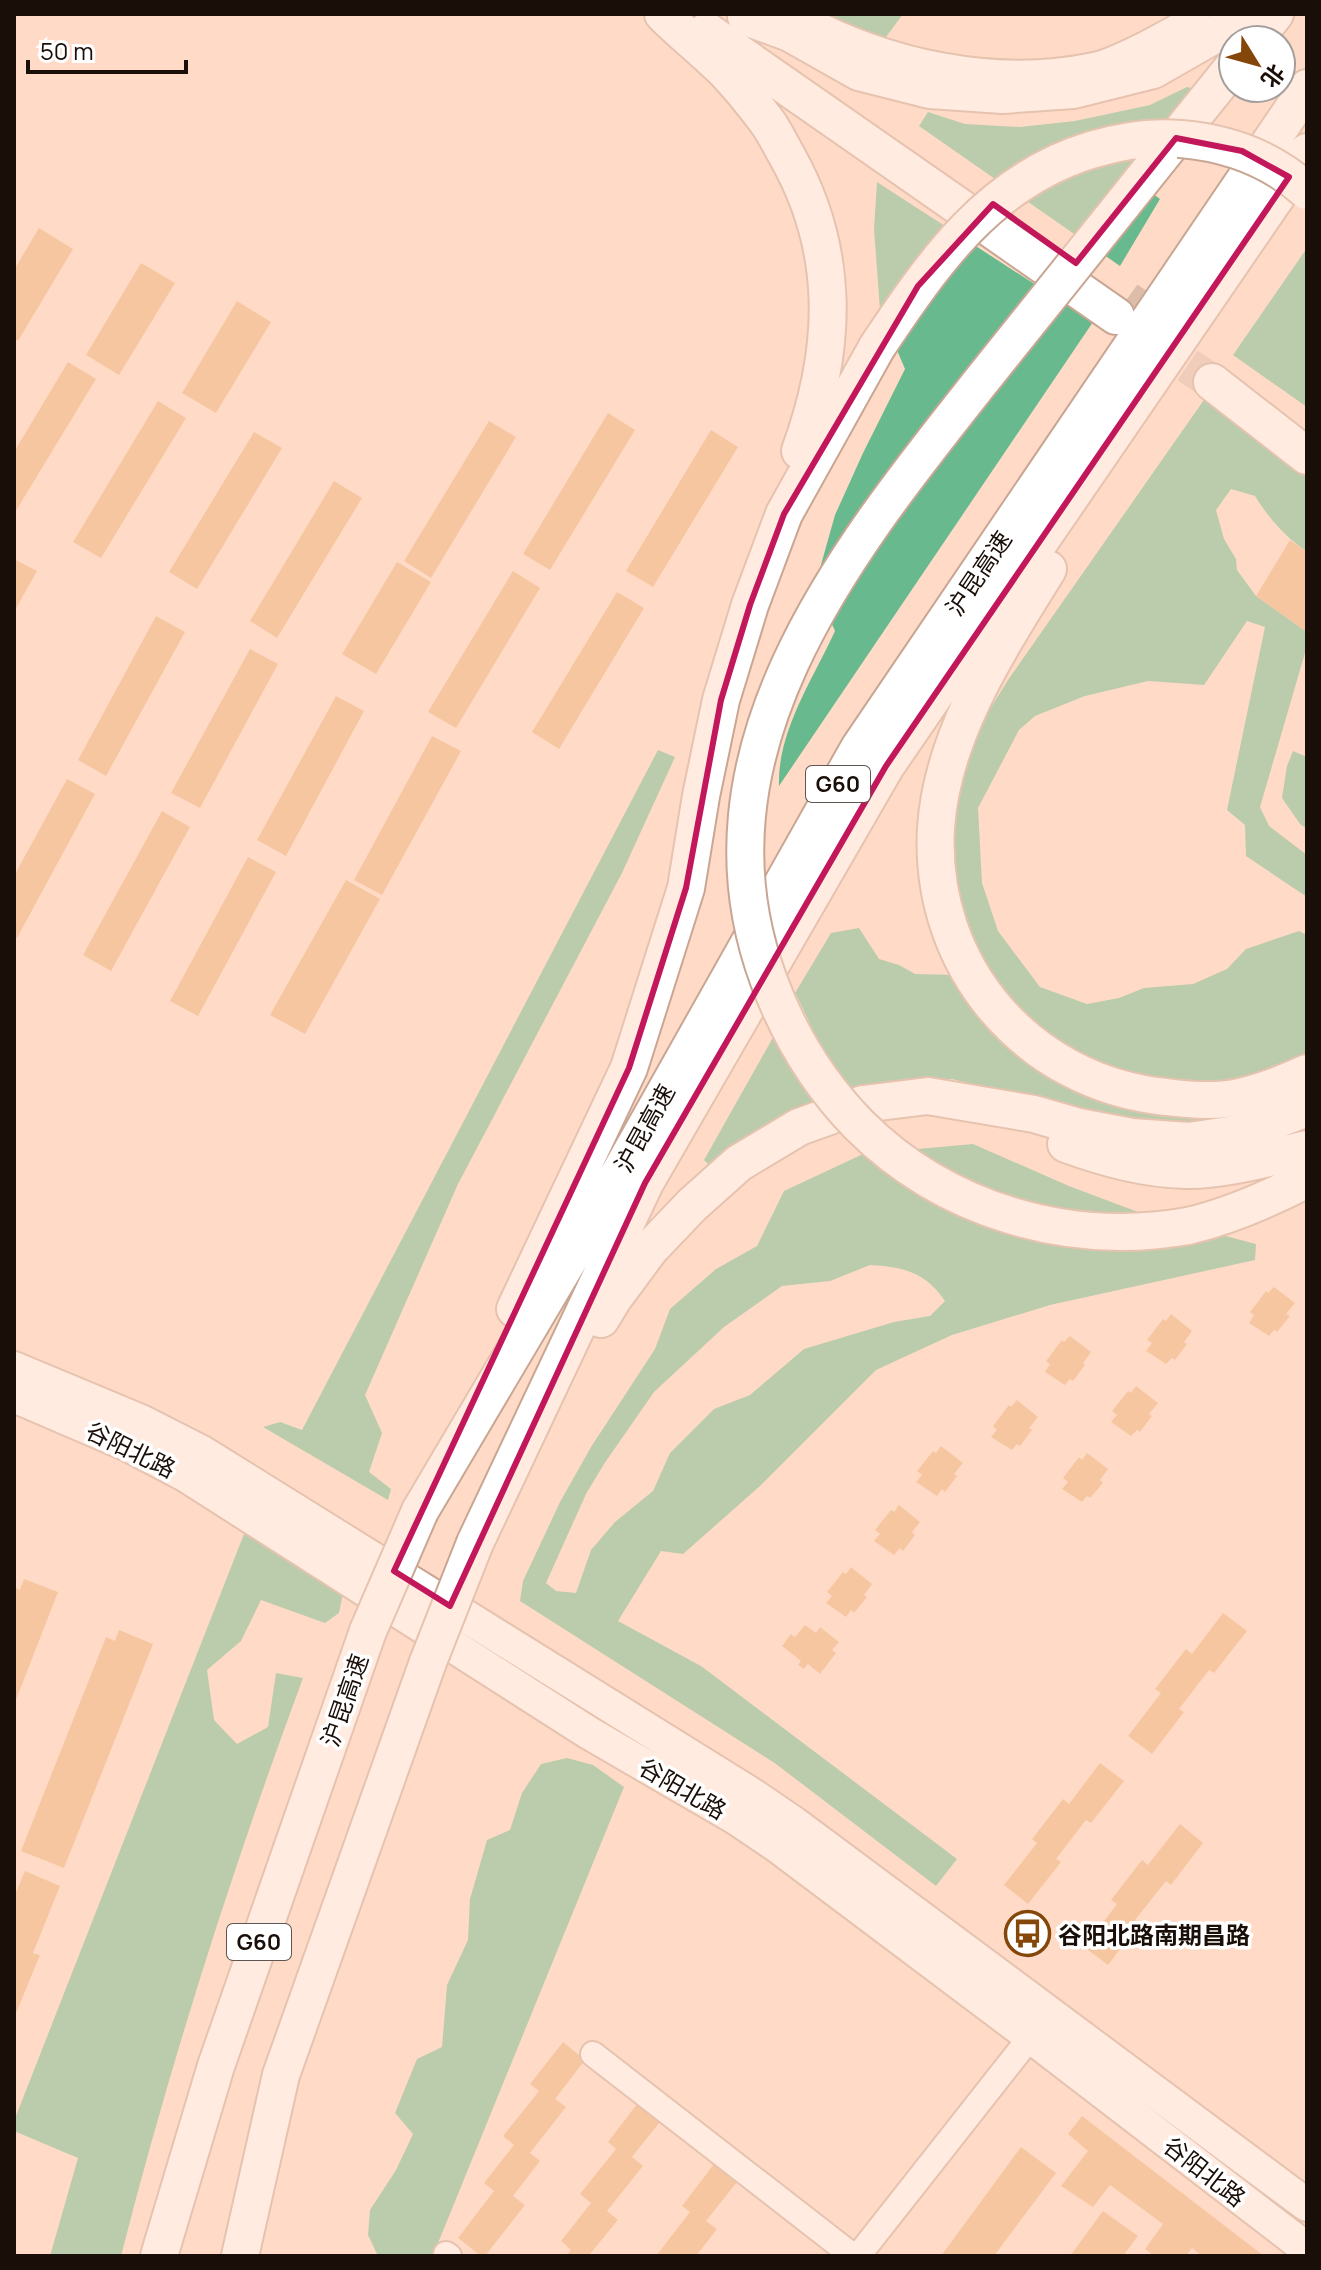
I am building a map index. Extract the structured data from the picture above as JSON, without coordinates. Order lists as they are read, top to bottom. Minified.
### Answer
{"streets":{"highway":["沪昆高速","G60"],"main road":["谷阳北路"]},"places":{"bus stop":["谷阳北路南期昌路"]},"scale_bar":"50 m","north":"bottom right"}
